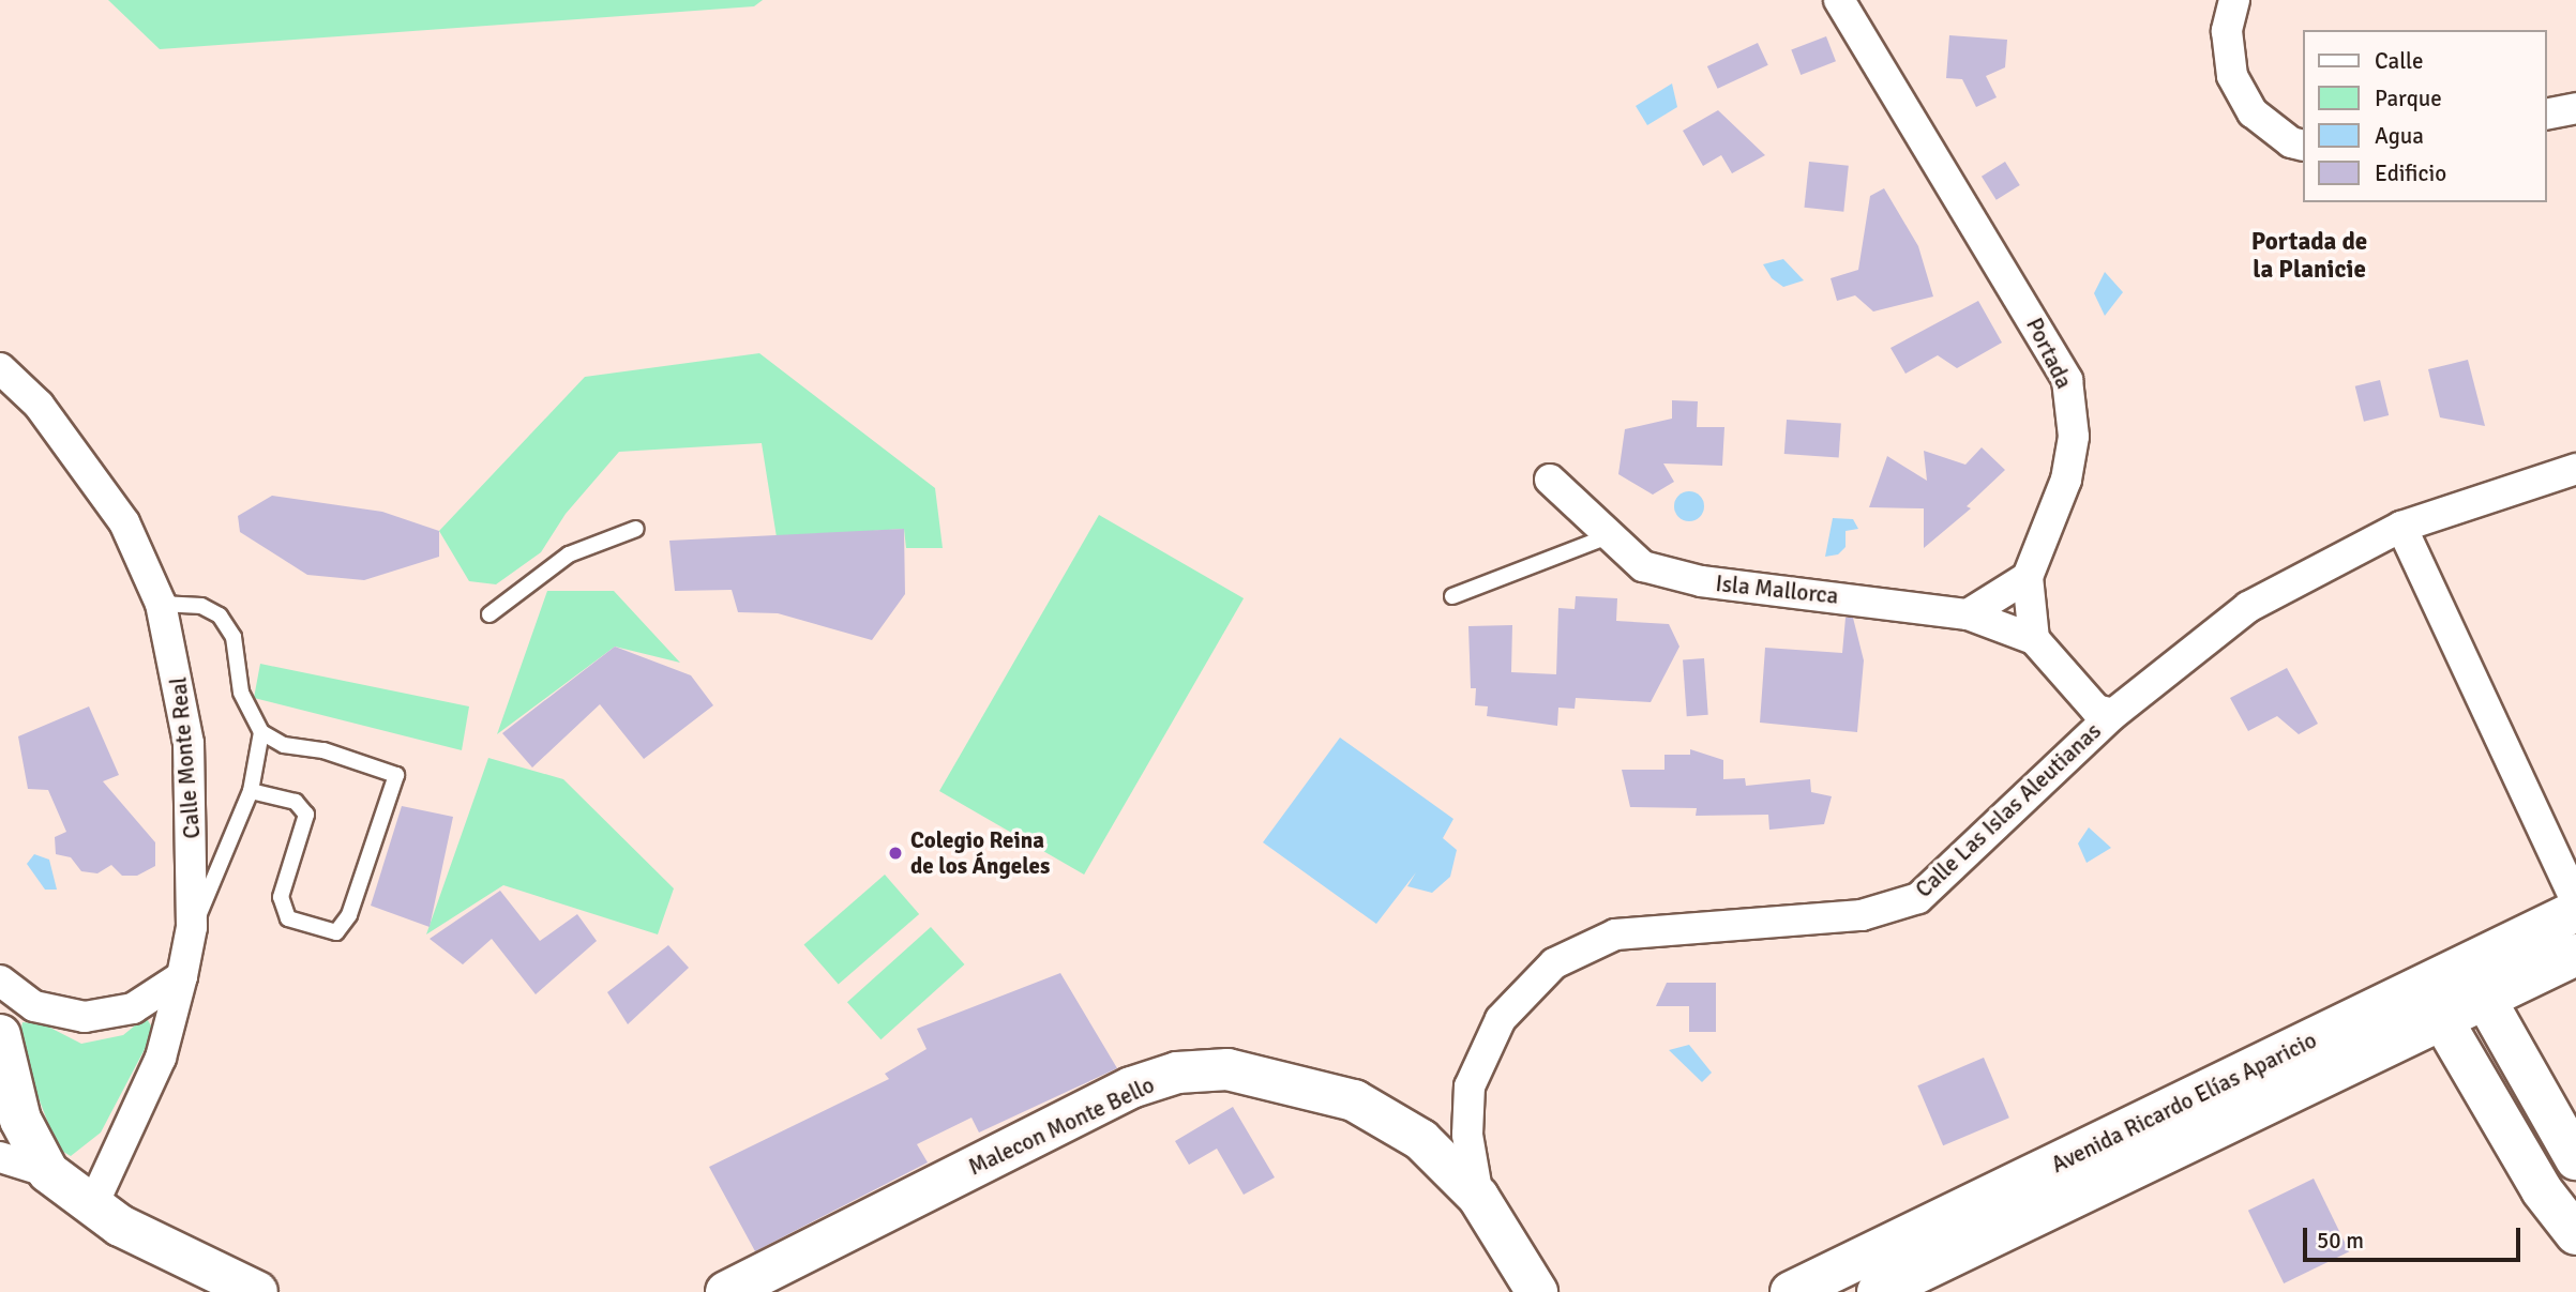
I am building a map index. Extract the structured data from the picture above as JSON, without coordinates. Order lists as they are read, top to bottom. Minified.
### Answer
{"streets":{"street":["Portada","Isla Mallorca","Calle Monte Real","Calle Las Islas Aleutianas","Avenida Ricardo Elías Aparicio","Malecon Monte Bello"]},"crossings":[["Portada","Isla Mallorca"],["Calle Las Islas Aleutianas","Malecon Monte Bello"]],"districts":["Portada de la Planicie"],"places":["Colegio Reina de los Ángeles"],"legend":["Calle","Parque","Agua","Edificio"],"scale_bar":"50 m"}
